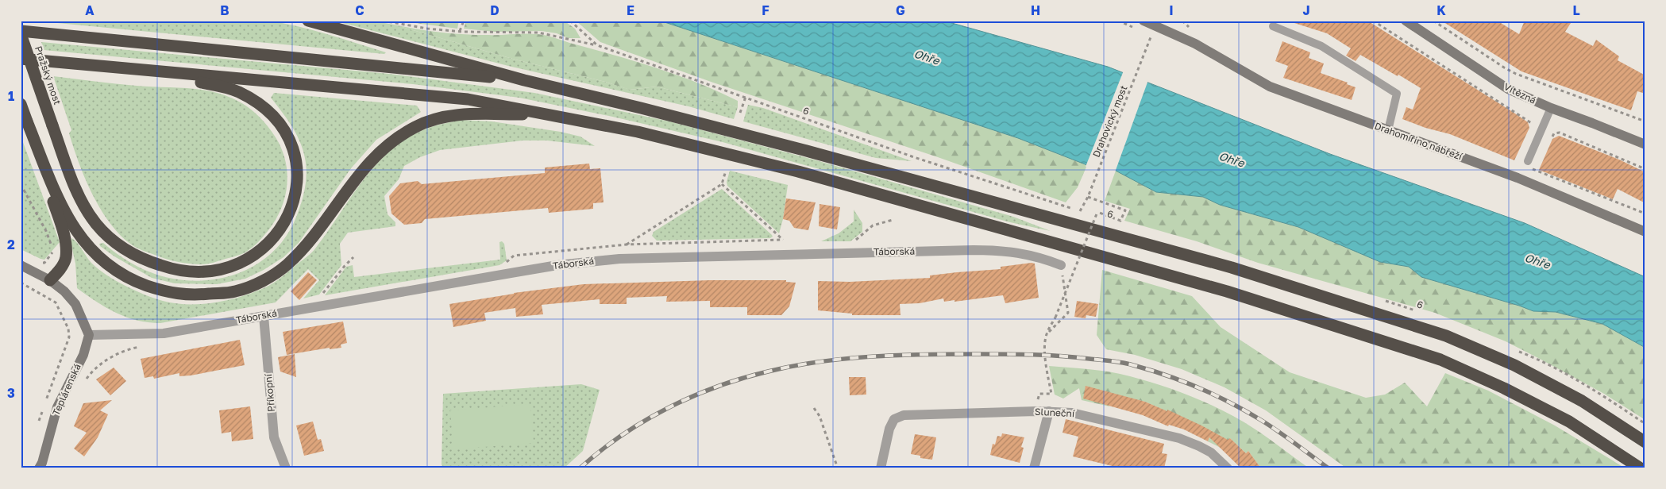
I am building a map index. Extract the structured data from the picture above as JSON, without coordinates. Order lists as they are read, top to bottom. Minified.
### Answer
{"streets":{"highway":["Pražský most","6"],"street":["Vítězná","Drahomířino nábřeží","Táborská","Teplárenská","Příkopní","Sluneční"],"path":["Drahovický most"]},"crossings":[["6","Drahovický most"],["Táborská","Teplárenská"],["Táborská","Příkopní"]],"water":["Ohře"],"grid":{"columns":["A","B","C","D","E","F","G","H","I","J","K","L"],"rows":["1","2","3"]}}
